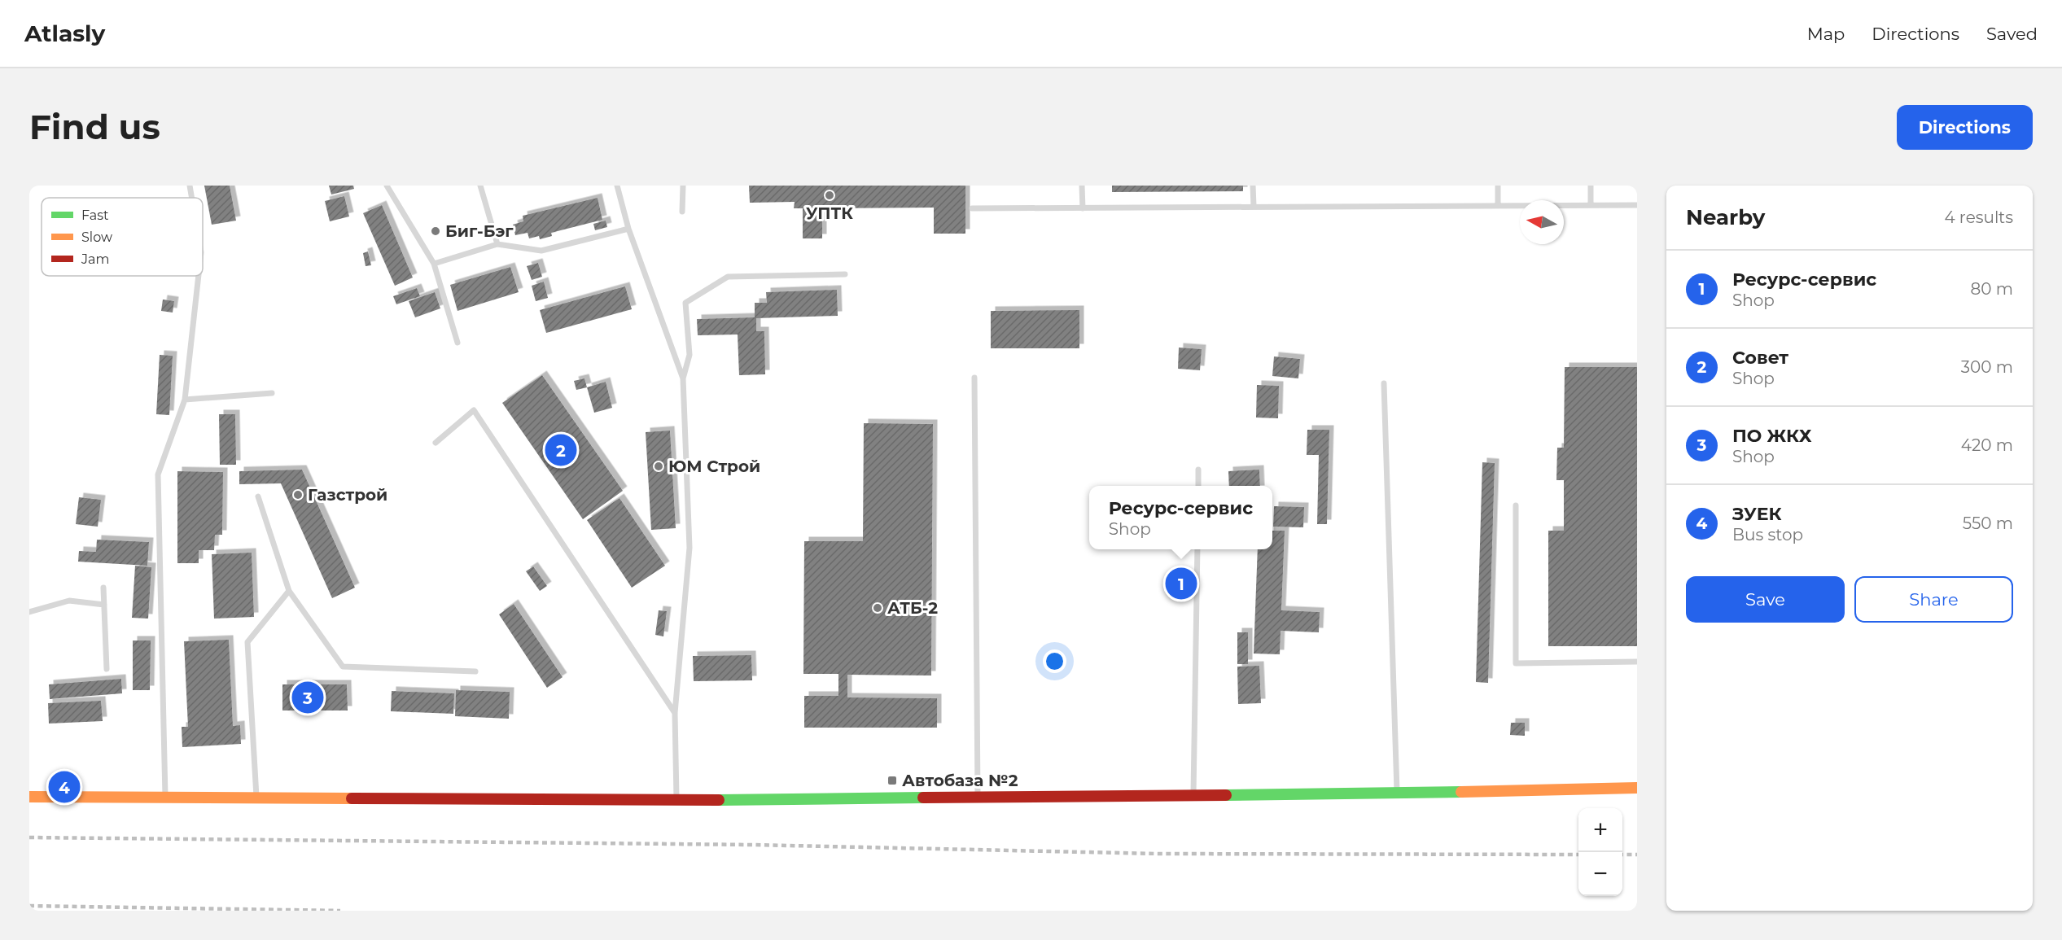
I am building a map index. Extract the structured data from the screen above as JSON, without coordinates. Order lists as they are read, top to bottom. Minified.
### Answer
{"places":{"other":["УПТК","Биг-Бэг","ЮМ Строй","Газстрой","АТБ-2"],"transit":["Автобаза №2"]},"legend":["Fast","Slow","Jam"],"north":"left","page":{"header":"Atlasly","nav":["Map","Directions","Saved"],"buttons":["Directions",["Save","Share"]],"title":"Find us","heading":["Nearby","4 results"],"list":[{"mark":"1","name":"Ресурс-сервис","note":"Shop","value":"80 m"},{"mark":"2","name":"Совет","note":"Shop","value":"300 m"},{"mark":"3","name":"ПО ЖКХ","note":"Shop","value":"420 m"},{"mark":"4","name":"ЗУЕК","note":"Bus stop","value":"550 m"}],"pins":["2","1","3","4"],"popup":["Ресурс-сервис","Shop"],"map_buttons":["+","−"]}}
